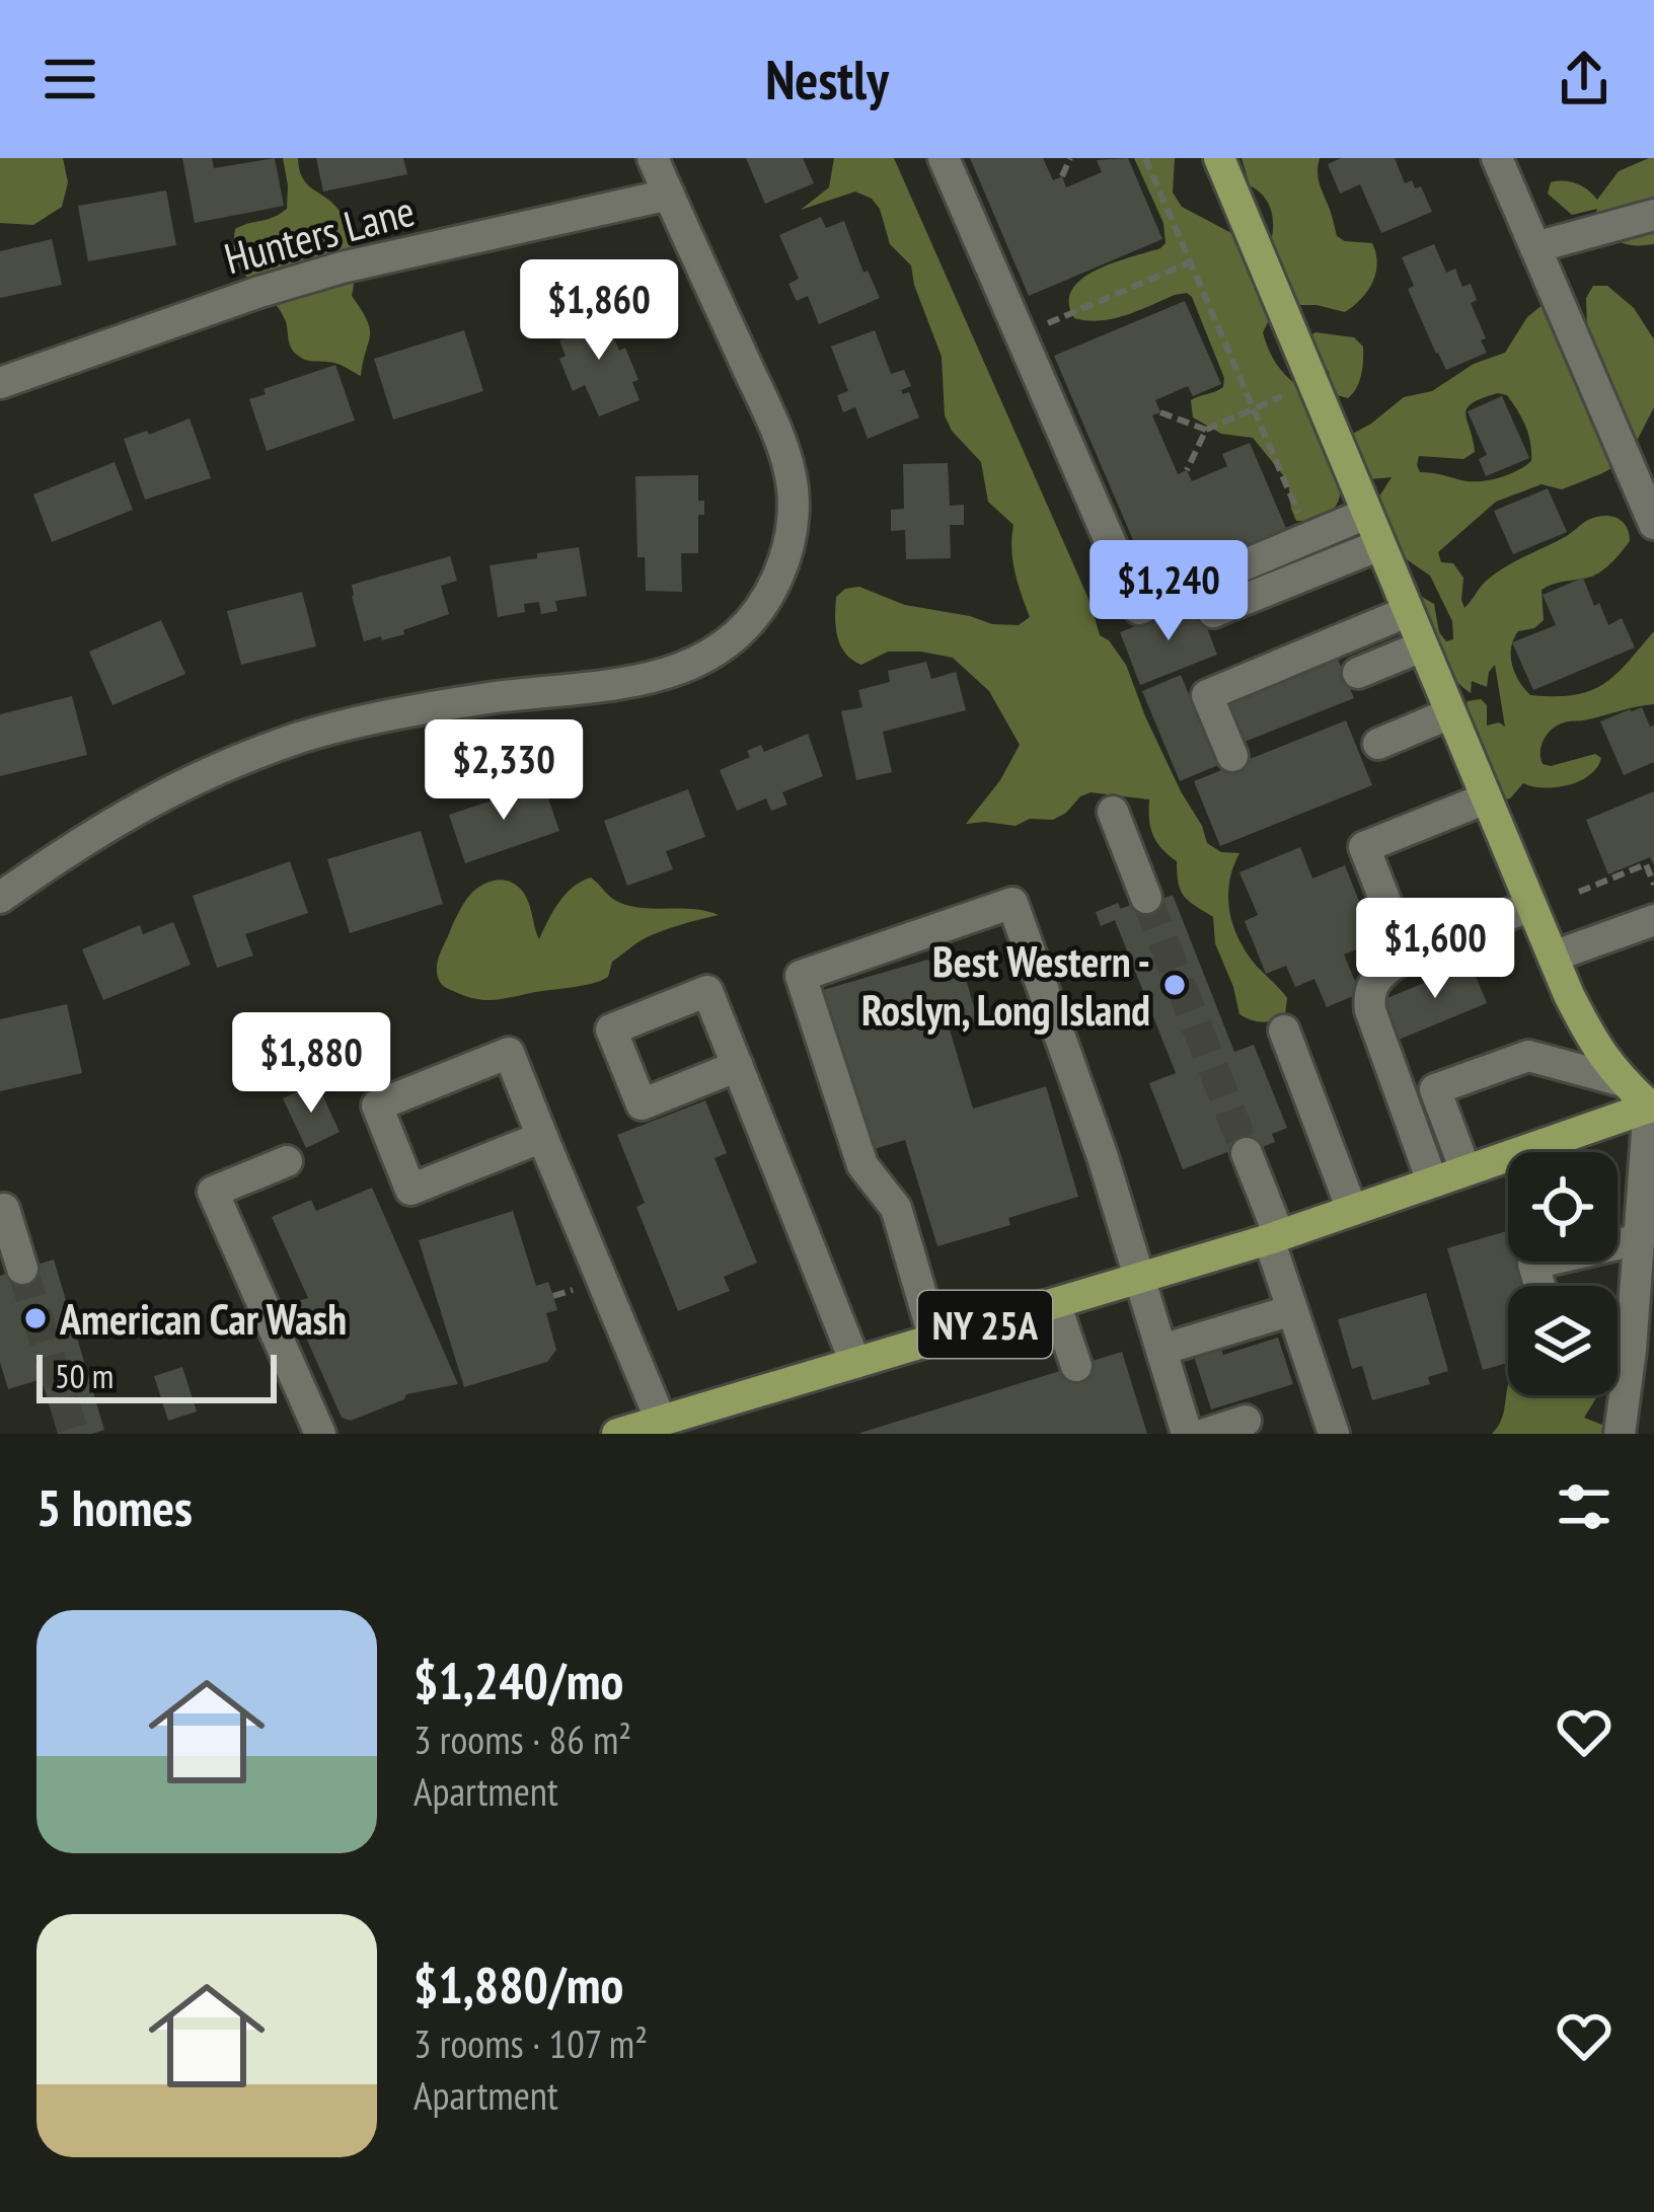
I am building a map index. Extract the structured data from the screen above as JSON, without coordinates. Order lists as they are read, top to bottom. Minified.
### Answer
{"streets":{"main road":["NY 25A"],"street":["Hunters Lane"]},"places":["Best Western - Roslyn, Long Island","American Car Wash"],"scale_bar":"50 m","page":{"header":"Nestly","price":["$1,860","$1,240","$2,330","$1,600","$1,880"],"scale":"50 m","heading":"5 homes","list":[{"name":"$1,240/mo","note":"3 rooms · 86 m² · Apartment"},{"name":"$1,880/mo","note":"3 rooms · 107 m² · Apartment"}]}}
